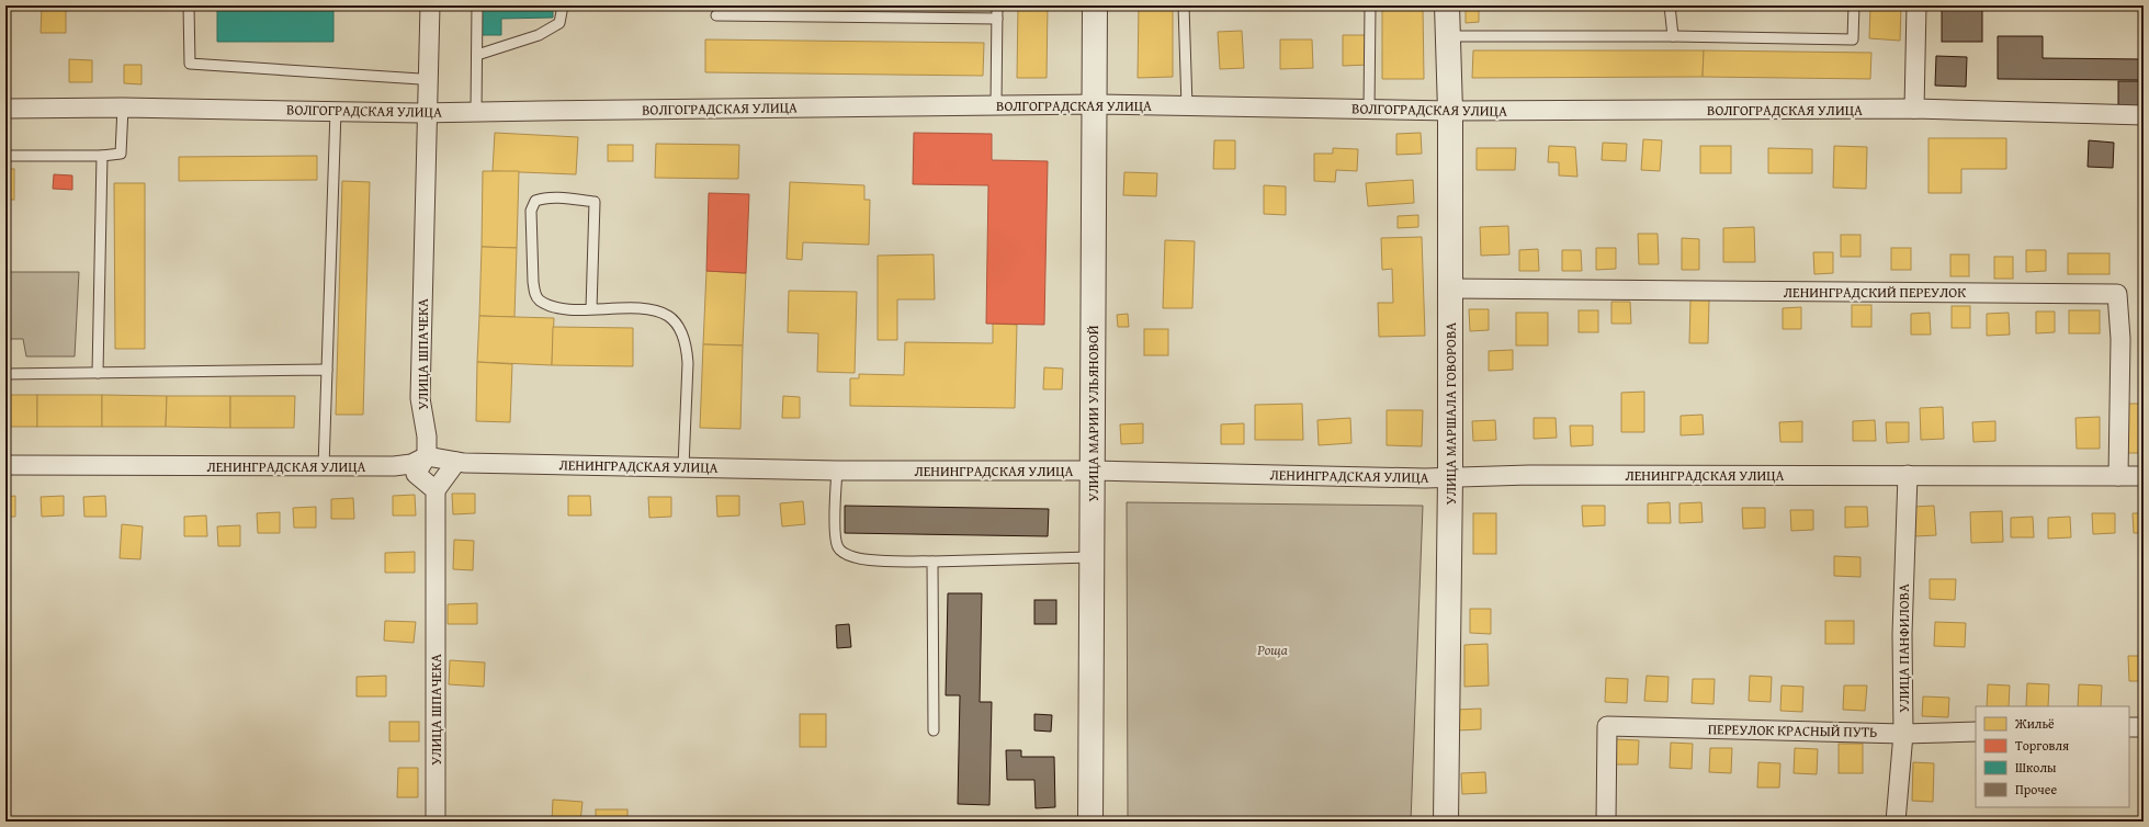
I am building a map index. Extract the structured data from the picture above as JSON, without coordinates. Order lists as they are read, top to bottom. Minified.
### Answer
{"streets":{"street":["ВОЛГОГРАДСКАЯ УЛИЦА","ЛЕНИНГРАДСКИЙ ПЕРЕУЛОК","УЛИЦА ШПАЧЕКА","УЛИЦА МАРИИ УЛЬЯНОВОЙ","УЛИЦА МАРШАЛА ГОВОРОВА","ЛЕНИНГРАДСКАЯ УЛИЦА","УЛИЦА ПАНФИЛОВА","ПЕРЕУЛОК КРАСНЫЙ ПУТЬ"]},"crossings":[["ВОЛГОГРАДСКАЯ УЛИЦА","УЛИЦА ШПАЧЕКА"],["ВОЛГОГРАДСКАЯ УЛИЦА","УЛИЦА МАРИИ УЛЬЯНОВОЙ"],["ВОЛГОГРАДСКАЯ УЛИЦА","УЛИЦА МАРШАЛА ГОВОРОВА"],["ЛЕНИНГРАДСКИЙ ПЕРЕУЛОК","УЛИЦА МАРШАЛА ГОВОРОВА"],["ЛЕНИНГРАДСКИЙ ПЕРЕУЛОК","ЛЕНИНГРАДСКАЯ УЛИЦА"],["УЛИЦА ШПАЧЕКА","ЛЕНИНГРАДСКАЯ УЛИЦА"],["УЛИЦА МАРИИ УЛЬЯНОВОЙ","ЛЕНИНГРАДСКАЯ УЛИЦА"],["УЛИЦА МАРШАЛА ГОВОРОВА","ЛЕНИНГРАДСКАЯ УЛИЦА"],["ЛЕНИНГРАДСКАЯ УЛИЦА","УЛИЦА ПАНФИЛОВА"],["УЛИЦА ПАНФИЛОВА","ПЕРЕУЛОК КРАСНЫЙ ПУТЬ"]],"parks":["Роща"],"legend":["Жильё","Торговля","Школы","Прочее"]}
